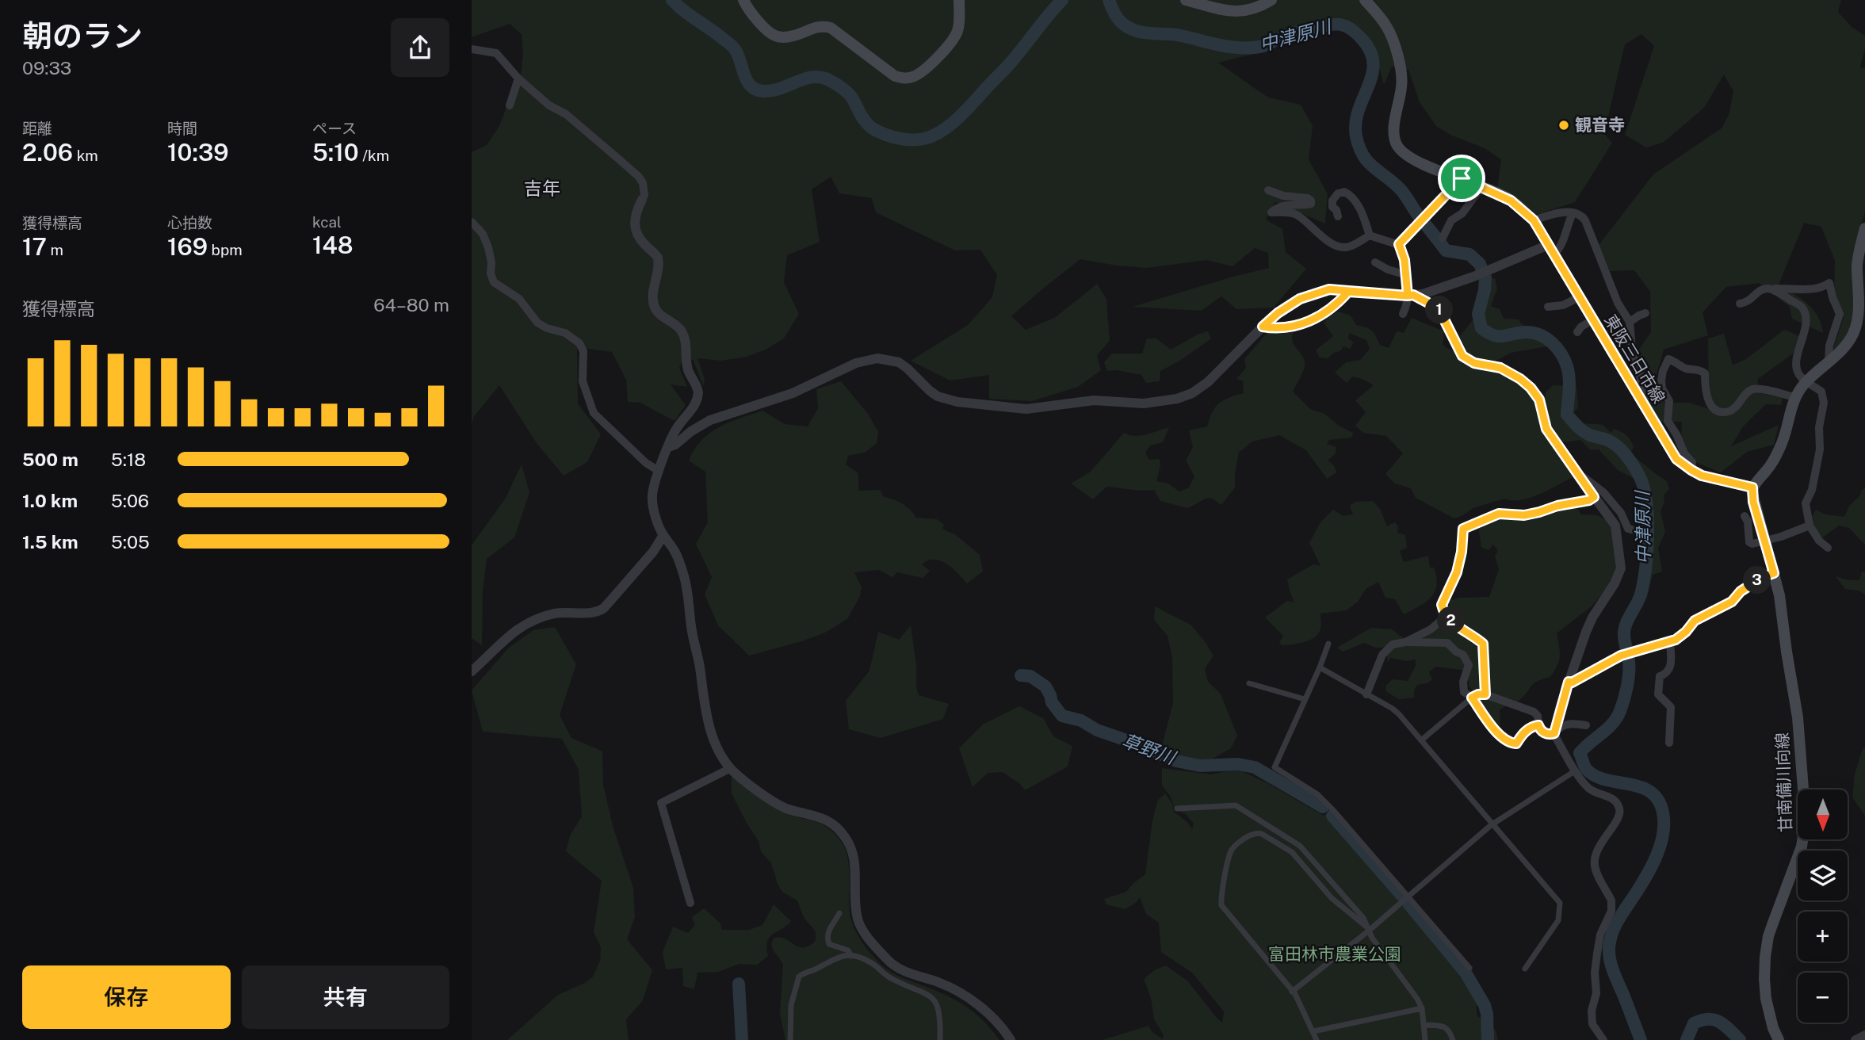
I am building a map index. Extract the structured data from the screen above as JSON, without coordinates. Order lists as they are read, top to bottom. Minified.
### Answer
{"streets":{"main road":["東阪三日市線","甘南備川向線"]},"crossings":[["東阪三日市線","甘南備川向線"]],"districts":["吉年"],"water":["中津原川","草野川"],"parks":["富田林市農業公園"],"places":["観音寺"],"north":"bottom","page":{"heading":["朝のラン","09:33"],"stats":[["距離","2.06 km"],["時間","10:39"],["ペース","5:10 /km"],["獲得標高","17 m"],["心拍数","169 bpm"],["kcal","148"]],"chart":["獲得標高","64–80 m"],"pins":["1","3","2"],"list":[{"name":"500 m","note":"5:18"},{"name":"1.0 km","note":"5:06"},{"name":"1.5 km","note":"5:05"}],"map_buttons":["+","−"],"buttons":["保存","共有"]}}
